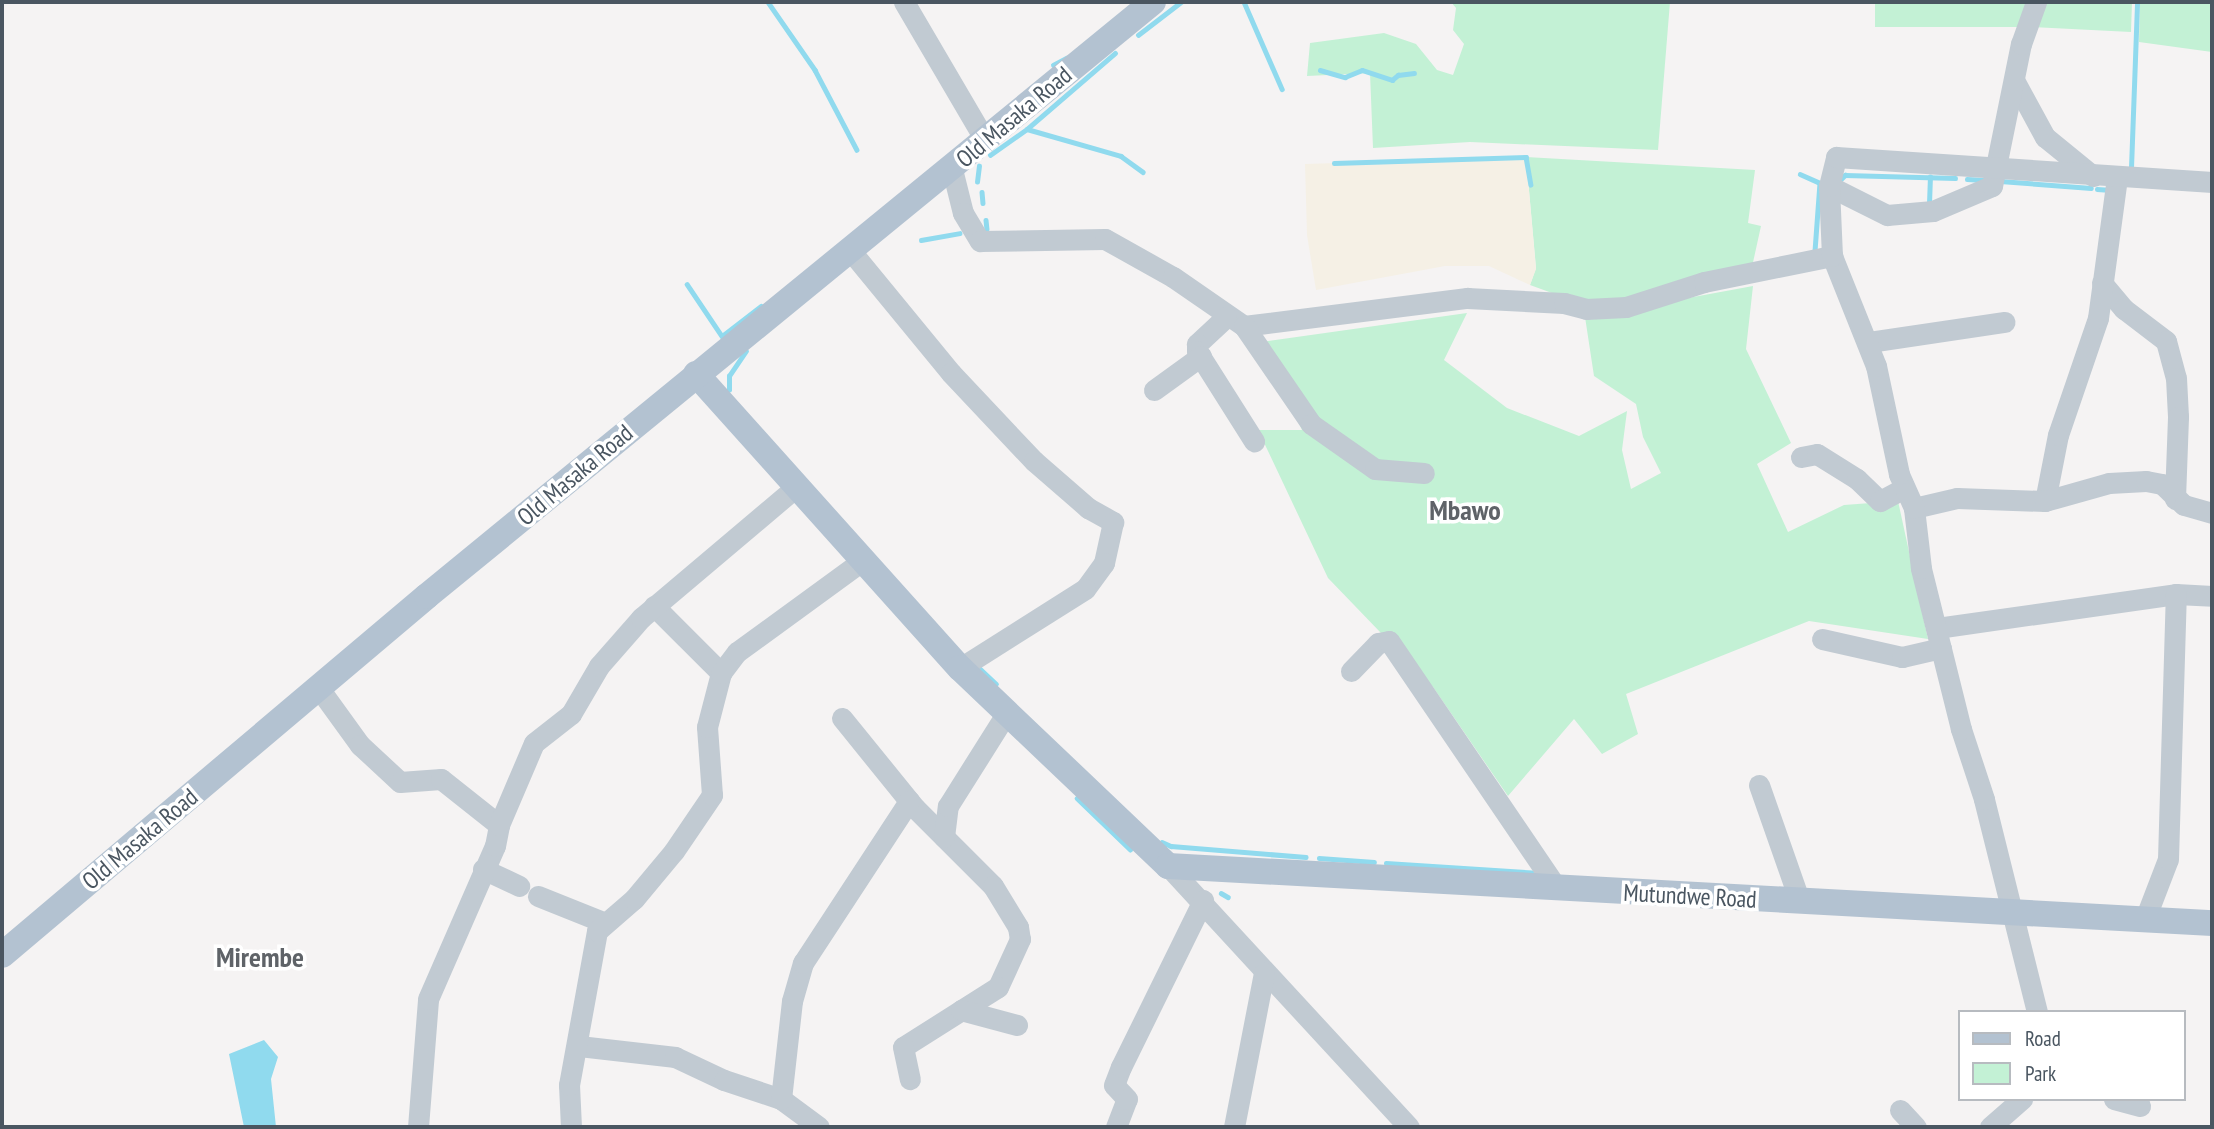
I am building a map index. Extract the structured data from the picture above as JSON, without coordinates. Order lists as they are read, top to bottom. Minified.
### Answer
{"streets":{"main road":["Old Masaka Road","Mutundwe Road"]},"districts":["Mbawo","Mirembe"],"legend":["Road","Park"]}
